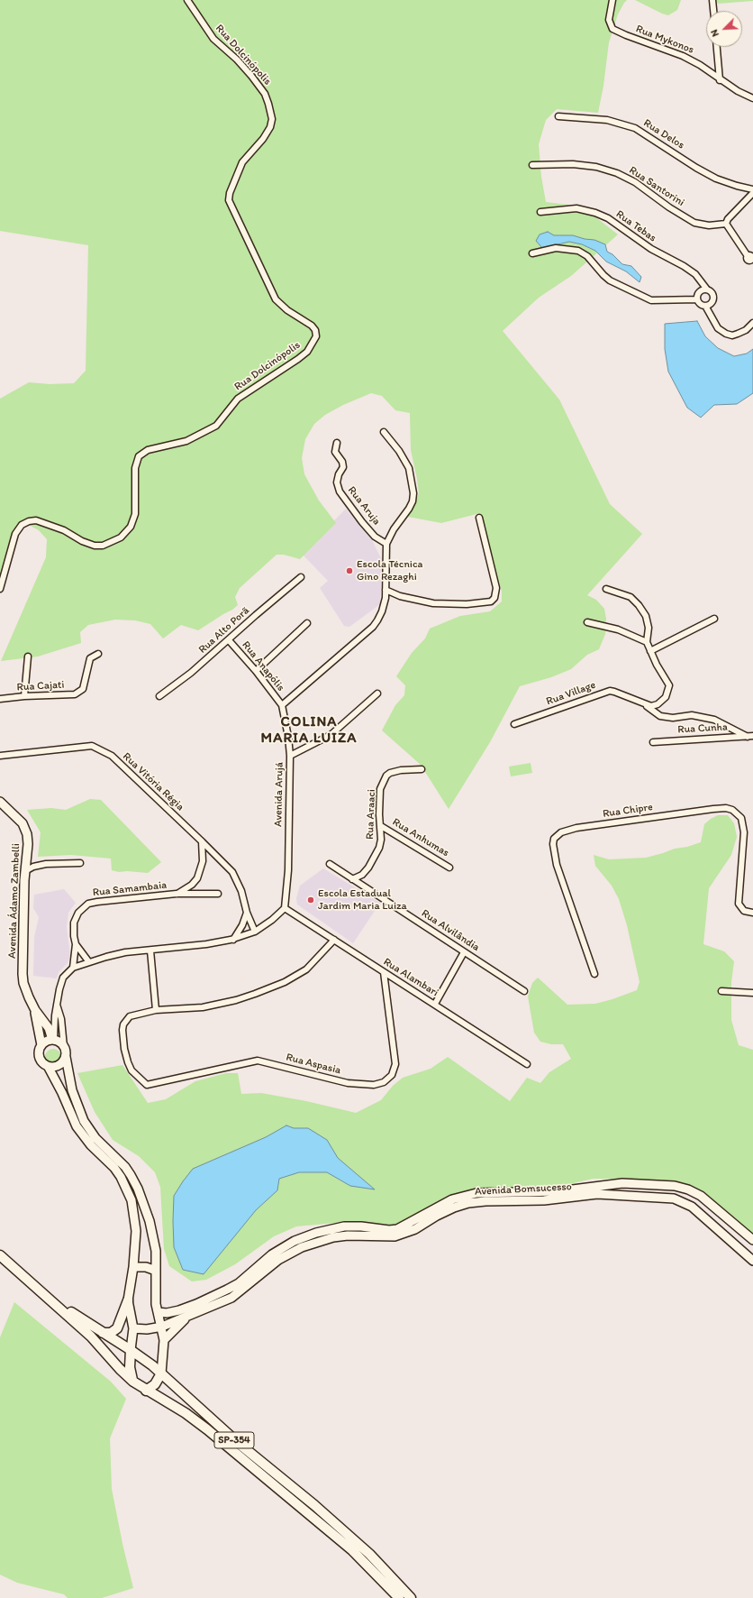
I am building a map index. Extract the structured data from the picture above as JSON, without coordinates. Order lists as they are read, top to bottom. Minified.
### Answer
{"streets":{"main road":["SP-354"],"street":["Rua Mykonos","Rua Dolcinópolis","Rua Delos","Rua Santorini","Rua Tebas","Rua Aruja","Rua Alto Porã","Rua Anapólis","Rua Cajati","Rua Village","Rua Cunha","Rua Vitória Régia","Avenida Arujá","Rua Chipre","Rua Araaci","Rua Anhumas","Rua Samambaia","Avenida Ádamo Zambelli","Rua Alvilândia","Rua Alambari","Rua Aspasia","Avenida Bomsucesso"]},"crossings":[["Rua Alto Porã","Rua Anapólis"],["Rua Anapólis","Avenida Arujá"],["Rua Village","Rua Cunha"],["Rua Vitória Régia","Rua Samambaia"],["Avenida Arujá","Rua Alambari"],["Rua Araaci","Rua Anhumas"],["Rua Araaci","Rua Alvilândia"],["Avenida Ádamo Zambelli","Avenida Bomsucesso"],["Avenida Ádamo Zambelli","SP-354"],["Rua Alambari","Rua Aspasia"]],"districts":["COLINA MARIA LUIZA"],"places":["Escola Técnica Gino Rezaghi","Escola Estadual Jardim Maria Luiza"],"north":"bottom left"}
